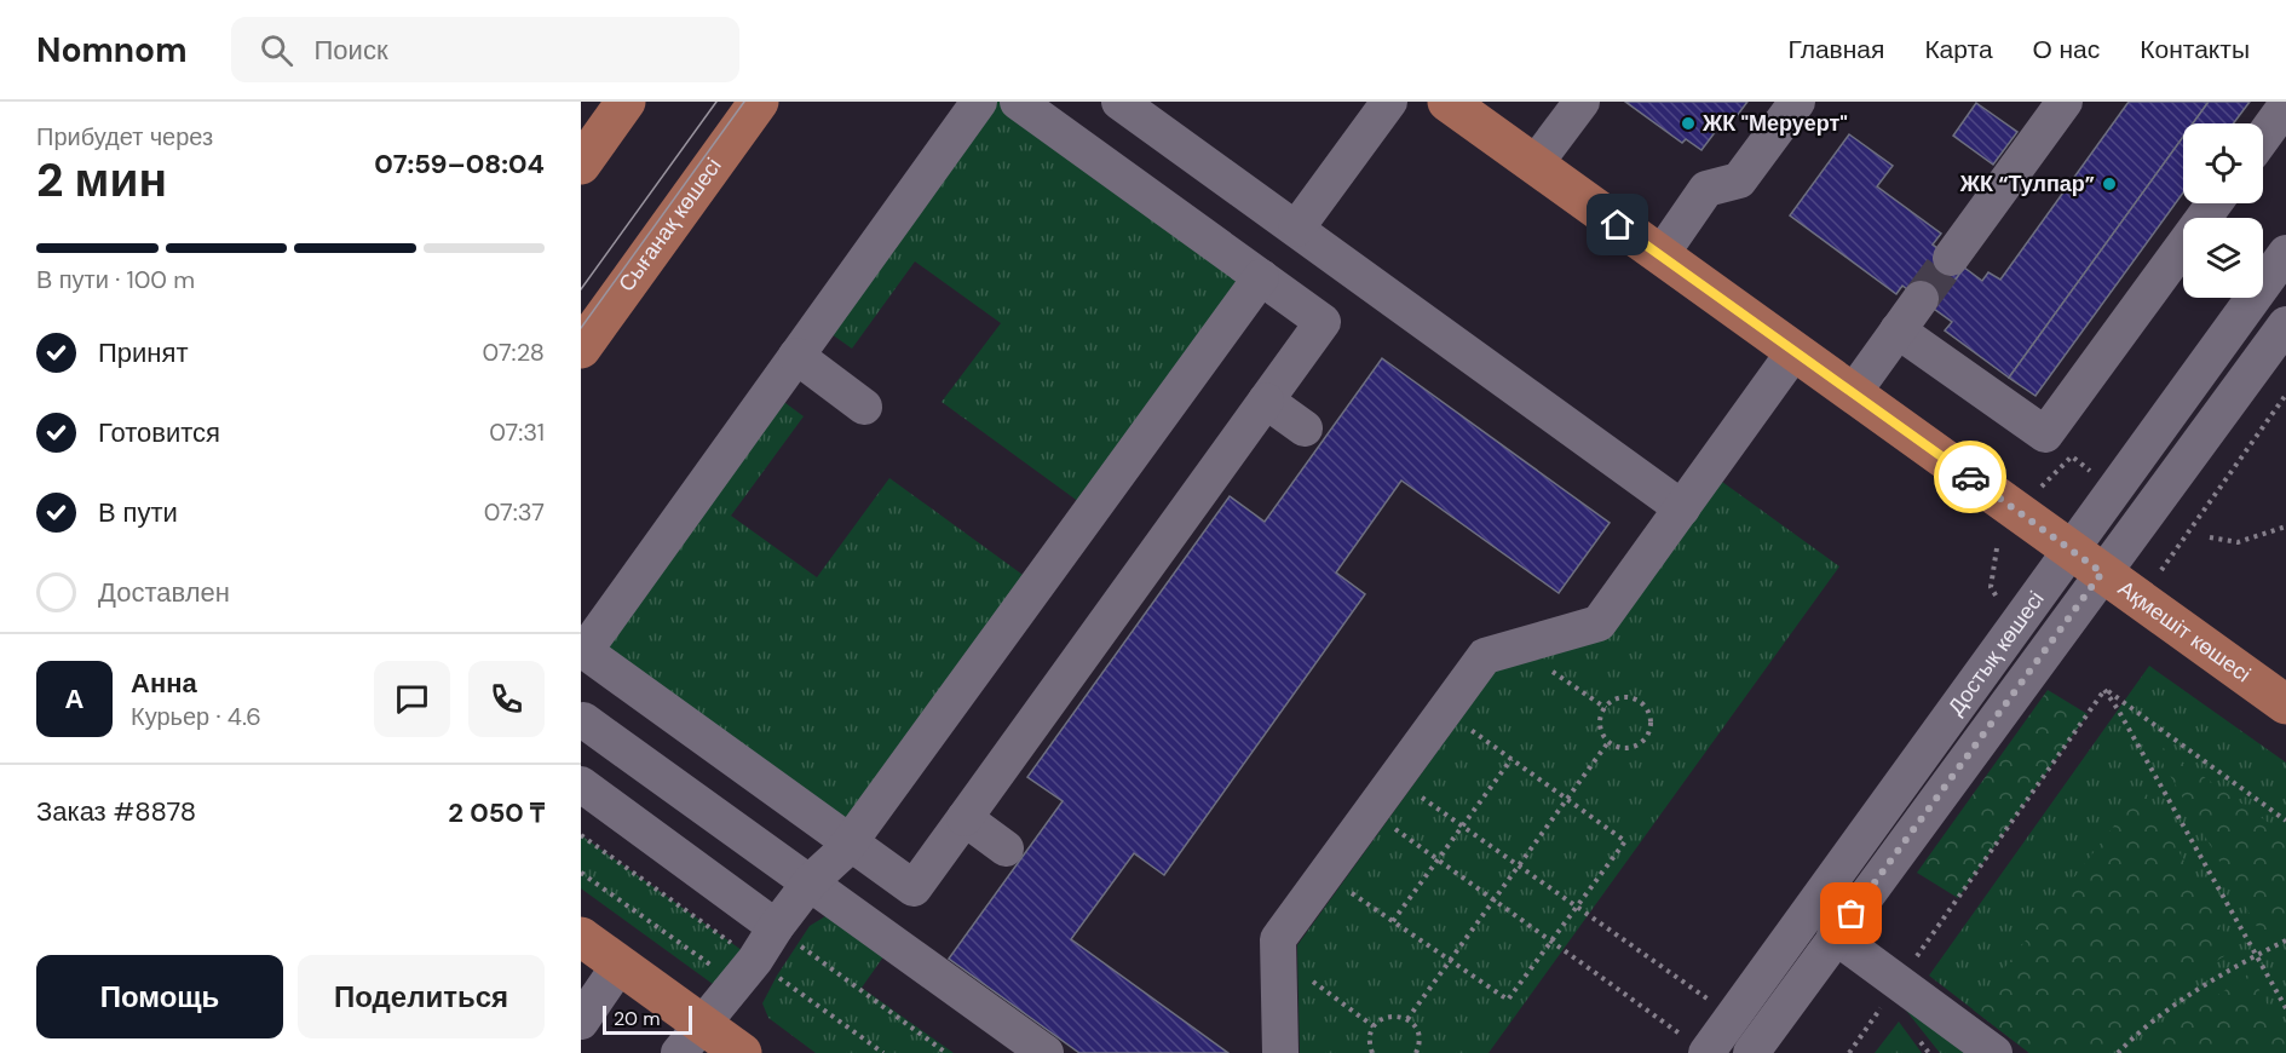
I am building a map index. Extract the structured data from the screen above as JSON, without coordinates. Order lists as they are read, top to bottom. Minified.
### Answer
{"streets":{"main road":["Сығанақ көшесі","Ақмешіт көшесі"],"street":["Достық көшесі"]},"crossings":[["Ақмешіт көшесі","Достық көшесі"]],"places":["ЖК \"Меруерт\"","ЖК “Тулпар”"],"scale_bar":"20 m","page":{"header":"Nomnom","search":"Поиск","nav":["Главная","Карта","О нас","Контакты"],"heading":["2 мин","Прибудет через","07:59–08:04"],"panel":["Анна","Курьер · 4.6","Заказ #8878","2 050 ₸"],"bar":"В пути · 100 m","list":[["Принят","07:28"],["Готовится","07:31"],["В пути","07:37"],"Доставлен"],"round":"А","buttons":["Помощь","Поделиться"],"scale":"20 m"}}
